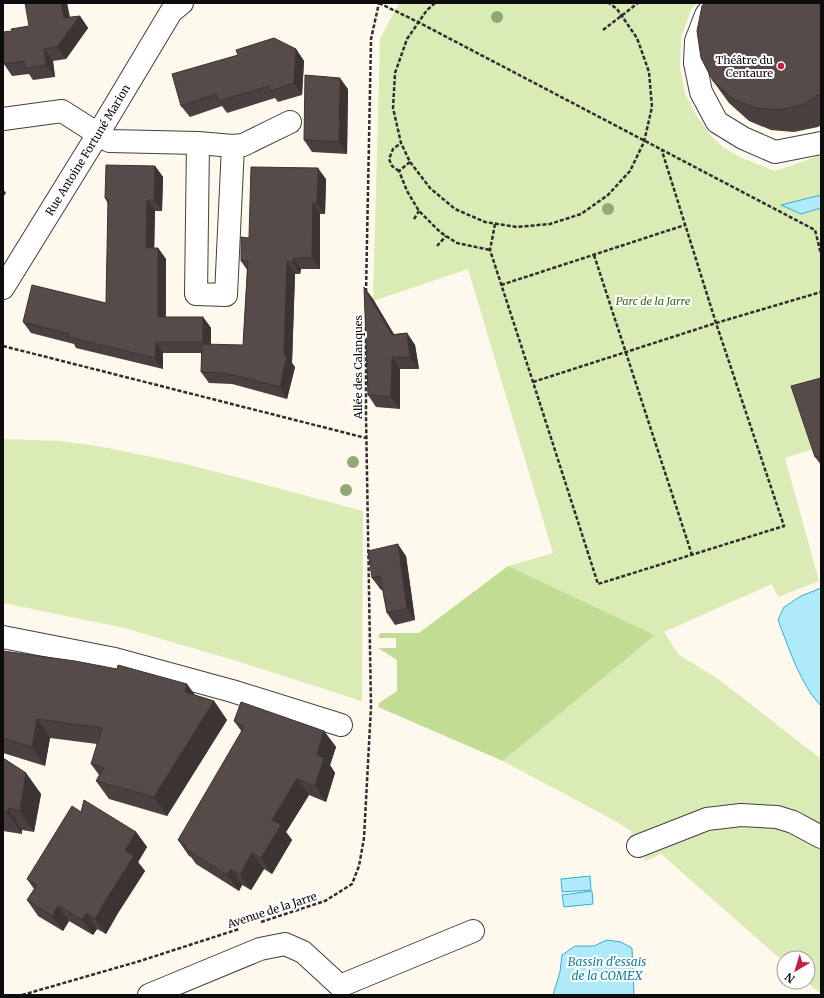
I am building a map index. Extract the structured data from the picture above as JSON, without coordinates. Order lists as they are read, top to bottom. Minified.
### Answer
{"streets":{"street":["Rue Antoine Fortuné Marion"],"path":["Allée des Calanques","Avenue de la Jarre"]},"crossings":[["Allée des Calanques","Avenue de la Jarre"]],"water":["Bassin d'essais de la COMEX"],"parks":["Parc de la Jarre"],"places":["Théâtre du Centaure"],"north":"bottom left"}
